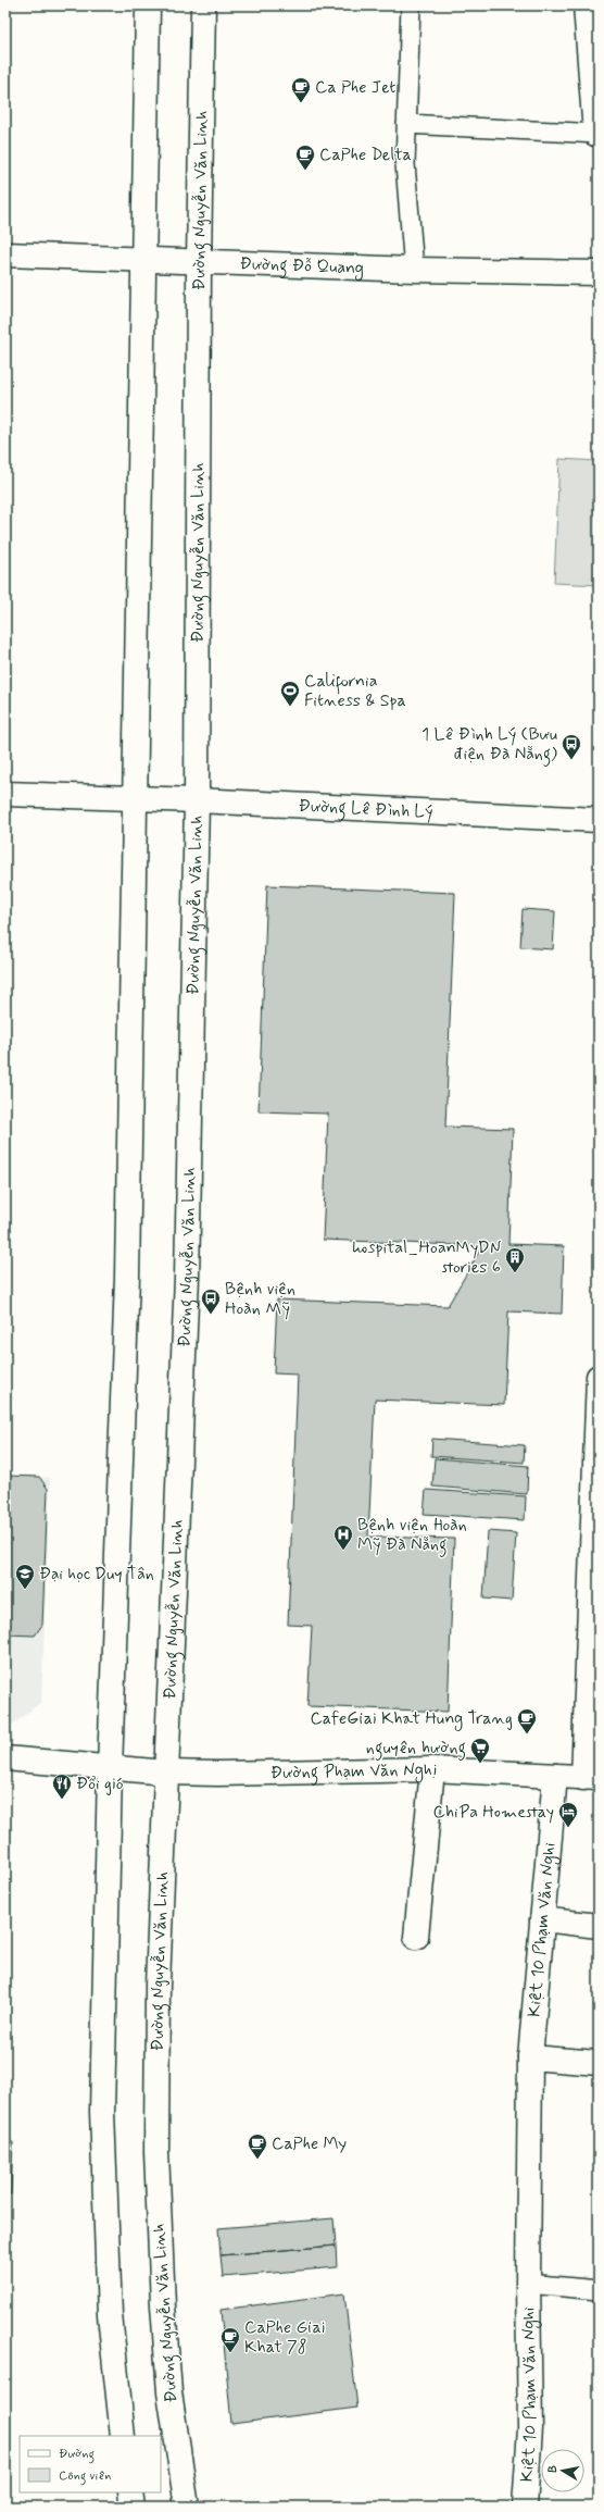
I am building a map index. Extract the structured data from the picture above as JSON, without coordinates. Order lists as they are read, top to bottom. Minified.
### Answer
{"streets":{"main road":["Đường Nguyễn Văn Linh","Đường Đỗ Quang","Đường Lê Đình Lý","Đường Phạm Văn Nghị","Kiệt 10 Phạm Văn Nghi"]},"crossings":[["Đường Nguyễn Văn Linh","Đường Đỗ Quang"],["Đường Nguyễn Văn Linh","Đường Lê Đình Lý"],["Đường Nguyễn Văn Linh","Đường Phạm Văn Nghị"],["Đường Phạm Văn Nghị","Kiệt 10 Phạm Văn Nghi"]],"places":{"cafe":["Ca Phe Jet","CaPhe Delta","CafeGiai Khat Hung Trang","CaPhe My","CaPhe Giai Khat 78"],"sports":["California Fitness & Spa"],"bus stop":["1 Lê Đình Lý (Bưu điện Đà Nẵng)","Bệnh viện Hoàn Mỹ"],"building":["hospital_HoanMyDN stories 6"],"hospital":["Bệnh viện Hoàn Mỹ Đà Nẵng"],"school or university":["Đại học Duy Tân"],"supermarket":["nguyên hường"],"restaurant":["Đổi gió"],"hotel":["ChiPa Homestay"]},"legend":["Đường","Công viên"],"north":"left"}
